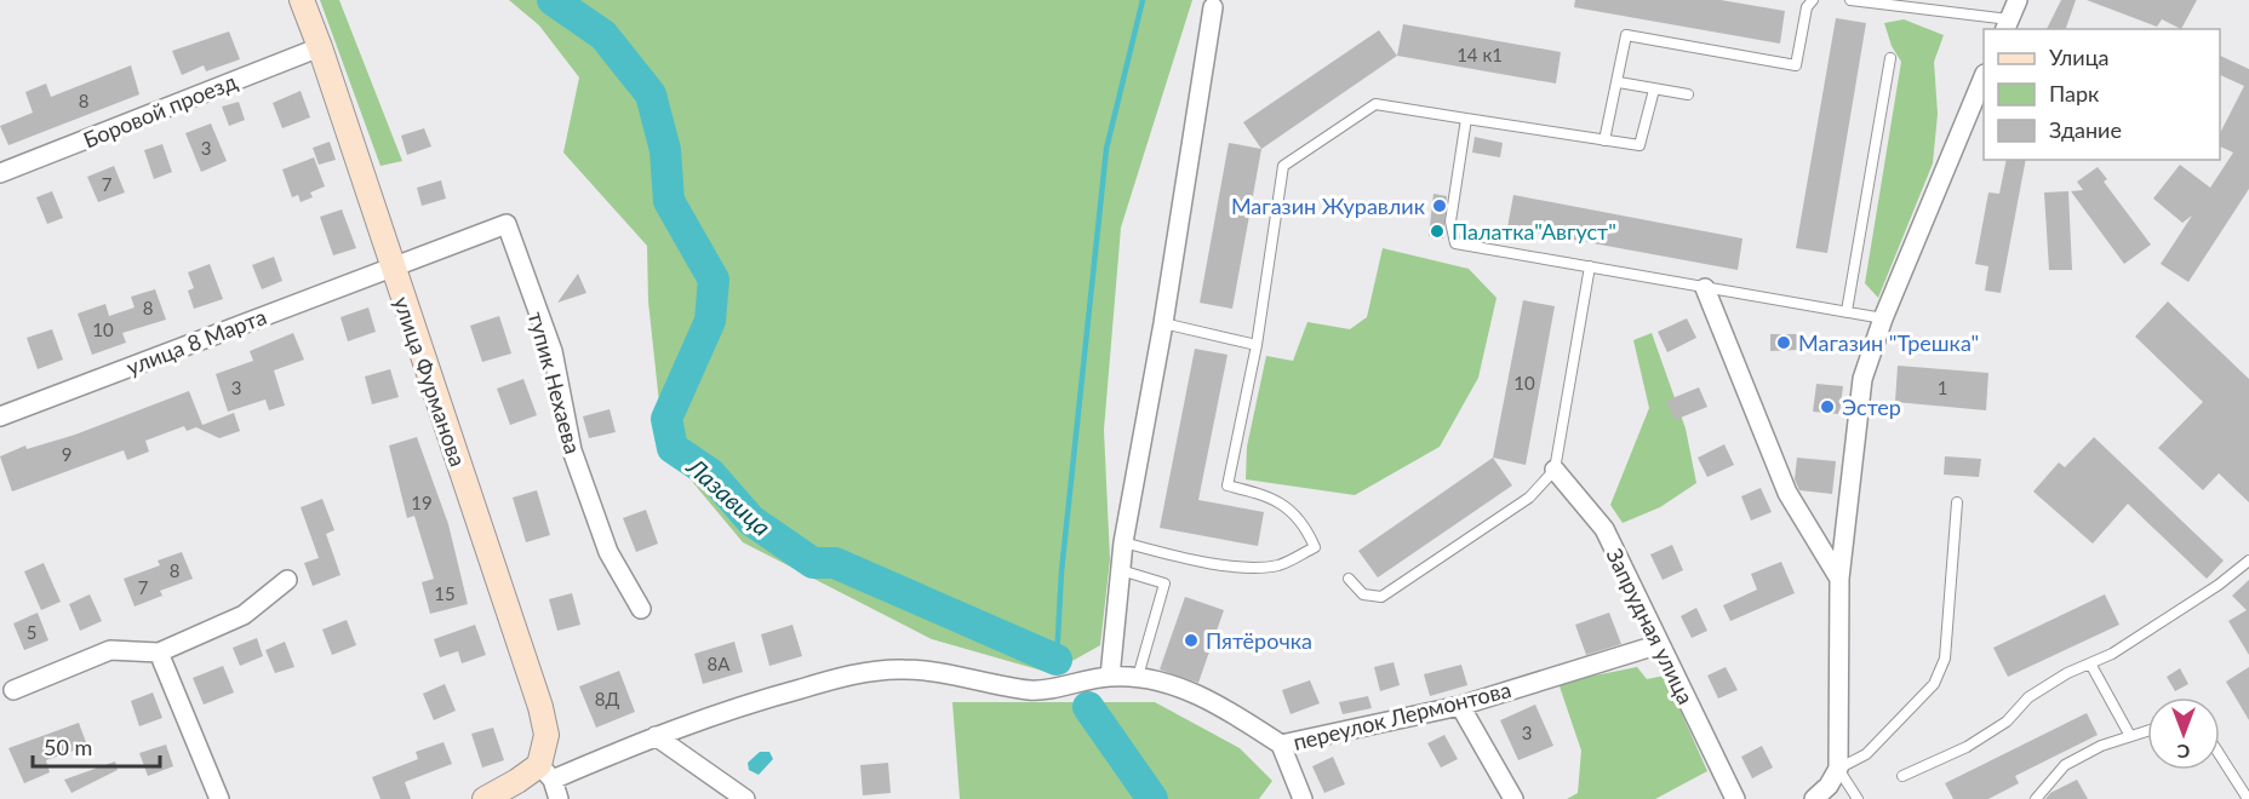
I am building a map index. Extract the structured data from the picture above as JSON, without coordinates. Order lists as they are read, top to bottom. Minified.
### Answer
{"streets":{"main road":["улица Фурманова"],"street":["Боровой проезд","улица 8 Марта","тупик Нехаева","Запрудная улица","переулок Лермонтова"]},"crossings":[["Боровой проезд","улица Фурманова"],["улица 8 Марта","улица Фурманова"],["улица 8 Марта","тупик Нехаева"],["улица Фурманова","тупик Нехаева"],["улица Фурманова","переулок Лермонтова"],["Запрудная улица","переулок Лермонтова"]],"water":["Лазавица"],"places":["Магазин Журавлик","Палатка\"Август\"","Магазин \"Трешка\"","Эстер","Пятёрочка"],"house_numbers":["14 к1","8","3","7","8","10","10","3","1","9","19","8","7","15","5","8А","8Д","3"],"legend":["Улица","Парк","Здание"],"scale_bar":"50 m","north":"bottom"}
